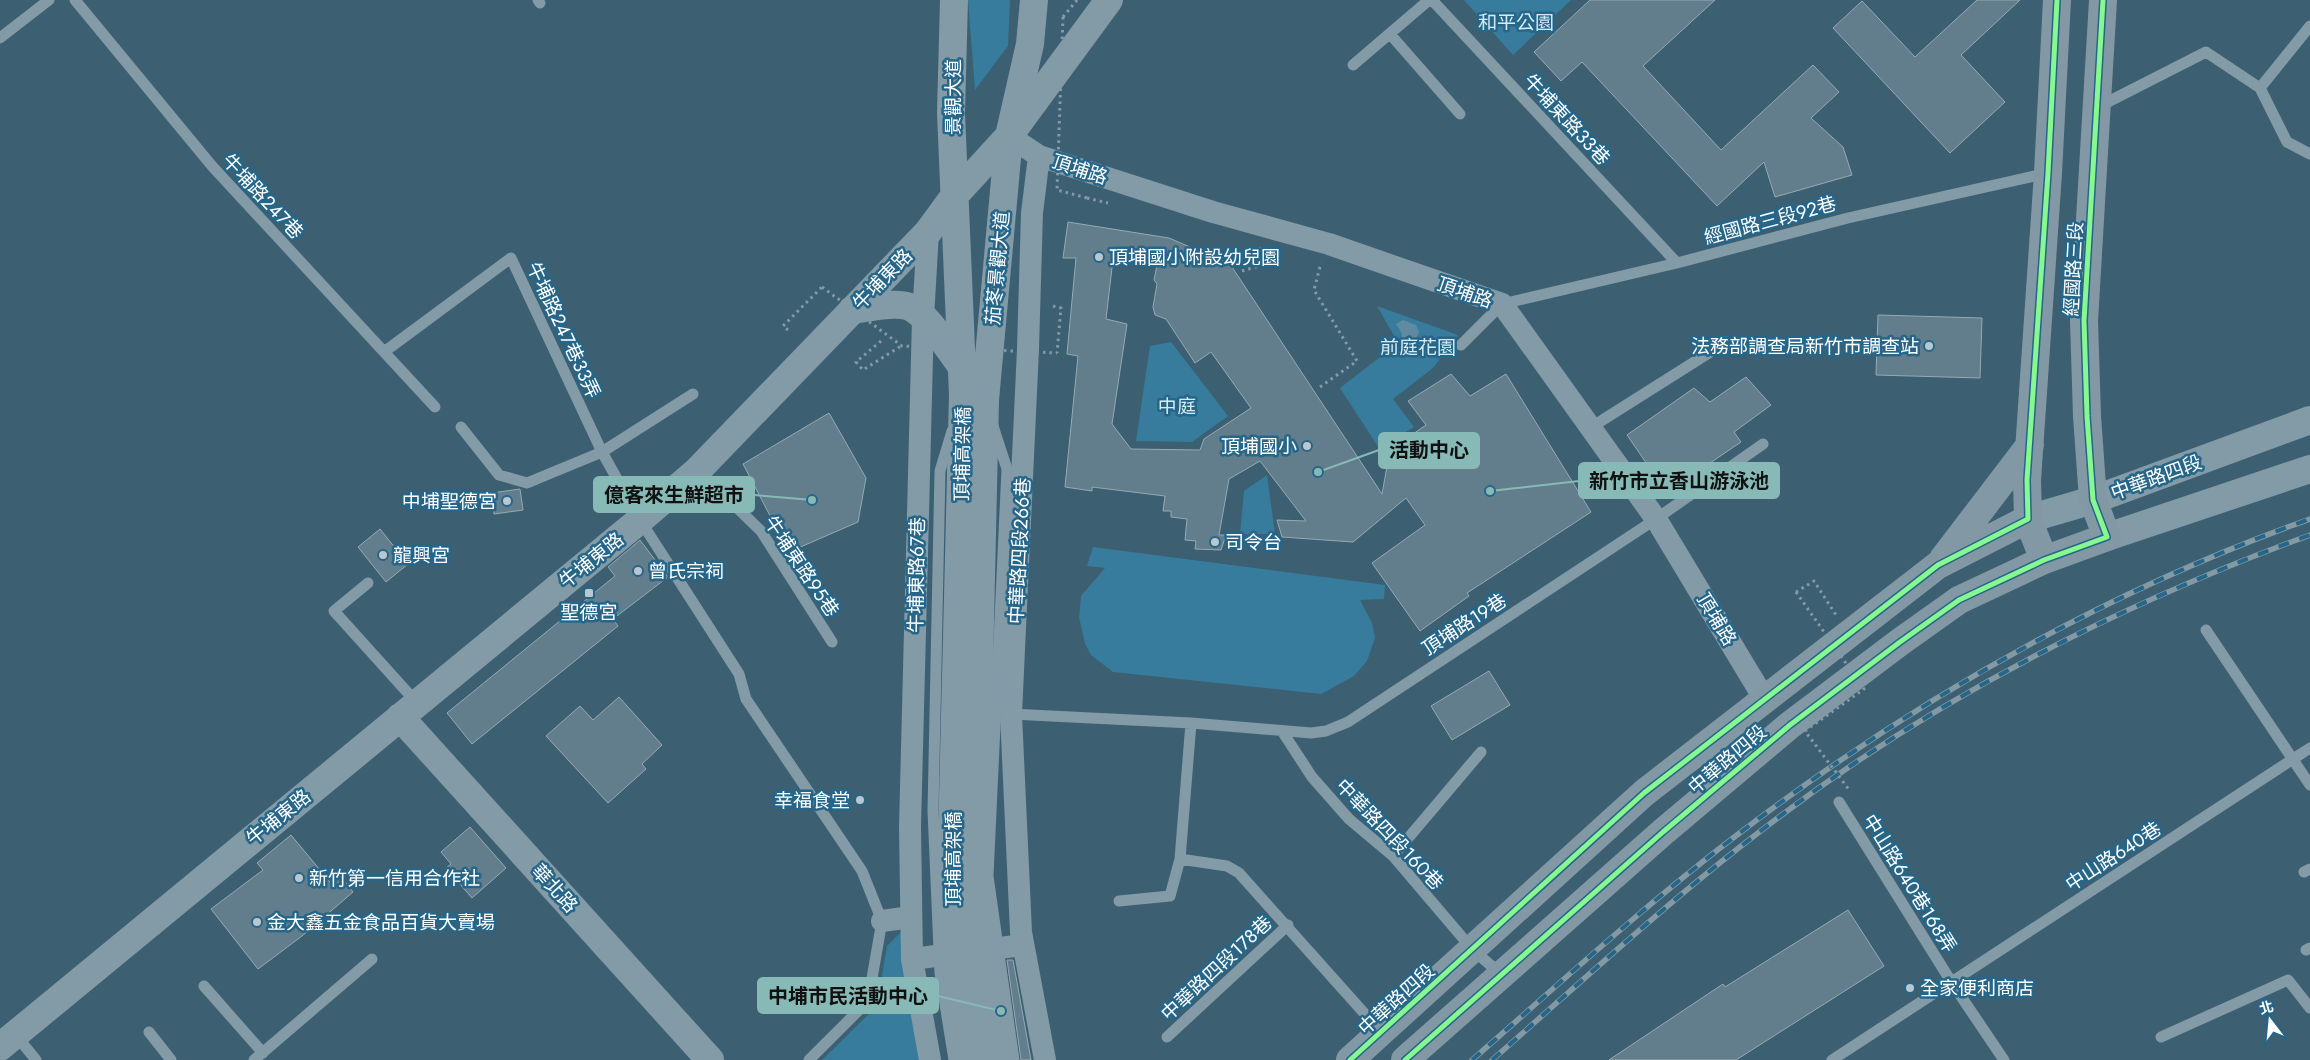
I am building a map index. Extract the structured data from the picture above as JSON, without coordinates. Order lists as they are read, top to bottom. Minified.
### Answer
{"streets":{"main road":["經國路三段","中華路四段"],"street":["景觀大道","頂埔路","茄苳景觀大道","牛埔東路","頂埔高架橋","中華路四段266巷","牛埔東路67巷","華北路"],"lane":["牛埔東路33巷","牛埔路247巷","經國路三段92巷","牛埔路247巷33弄","牛埔東路95巷","頂埔路19巷","中華路四段160巷","中山路640巷","中山路640巷168弄","中華路四段178巷"]},"crossings":[["景觀大道","茄苳景觀大道"],["景觀大道","牛埔東路"],["牛埔東路33巷","經國路三段92巷"],["頂埔路","經國路三段92巷"],["頂埔路","茄苳景觀大道"],["頂埔路","牛埔東路"],["頂埔路","中華路四段"],["頂埔路","中華路四段266巷"],["頂埔路","頂埔路19巷"],["牛埔路247巷","牛埔路247巷33弄"],["經國路三段92巷","經國路三段"],["茄苳景觀大道","牛埔東路"],["茄苳景觀大道","頂埔高架橋"],["經國路三段","中華路四段"],["牛埔東路","牛埔東路95巷"],["牛埔東路","牛埔東路67巷"],["牛埔東路","華北路"],["中華路四段","中華路四段160巷"],["中華路四段","中華路四段178巷"],["中華路四段266巷","頂埔路19巷"],["頂埔路19巷","中華路四段160巷"],["中山路640巷","中山路640巷168弄"]],"parks":["和平公園","前庭花園","中庭"],"places":{"other":["頂埔國小附設幼兒園","法務部調查局新竹市調查站","頂埔國小","活動中心","新竹市立香山游泳池","億客來生鮮超市","中埔聖德宮","司令台","龍興宮","曾氏宗祠","幸福食堂","新竹第一信用合作社","金大鑫五金食品百貨大賣場","全家便利商店","中埔市民活動中心"],"transit":["聖德宮"]},"north":"top"}
